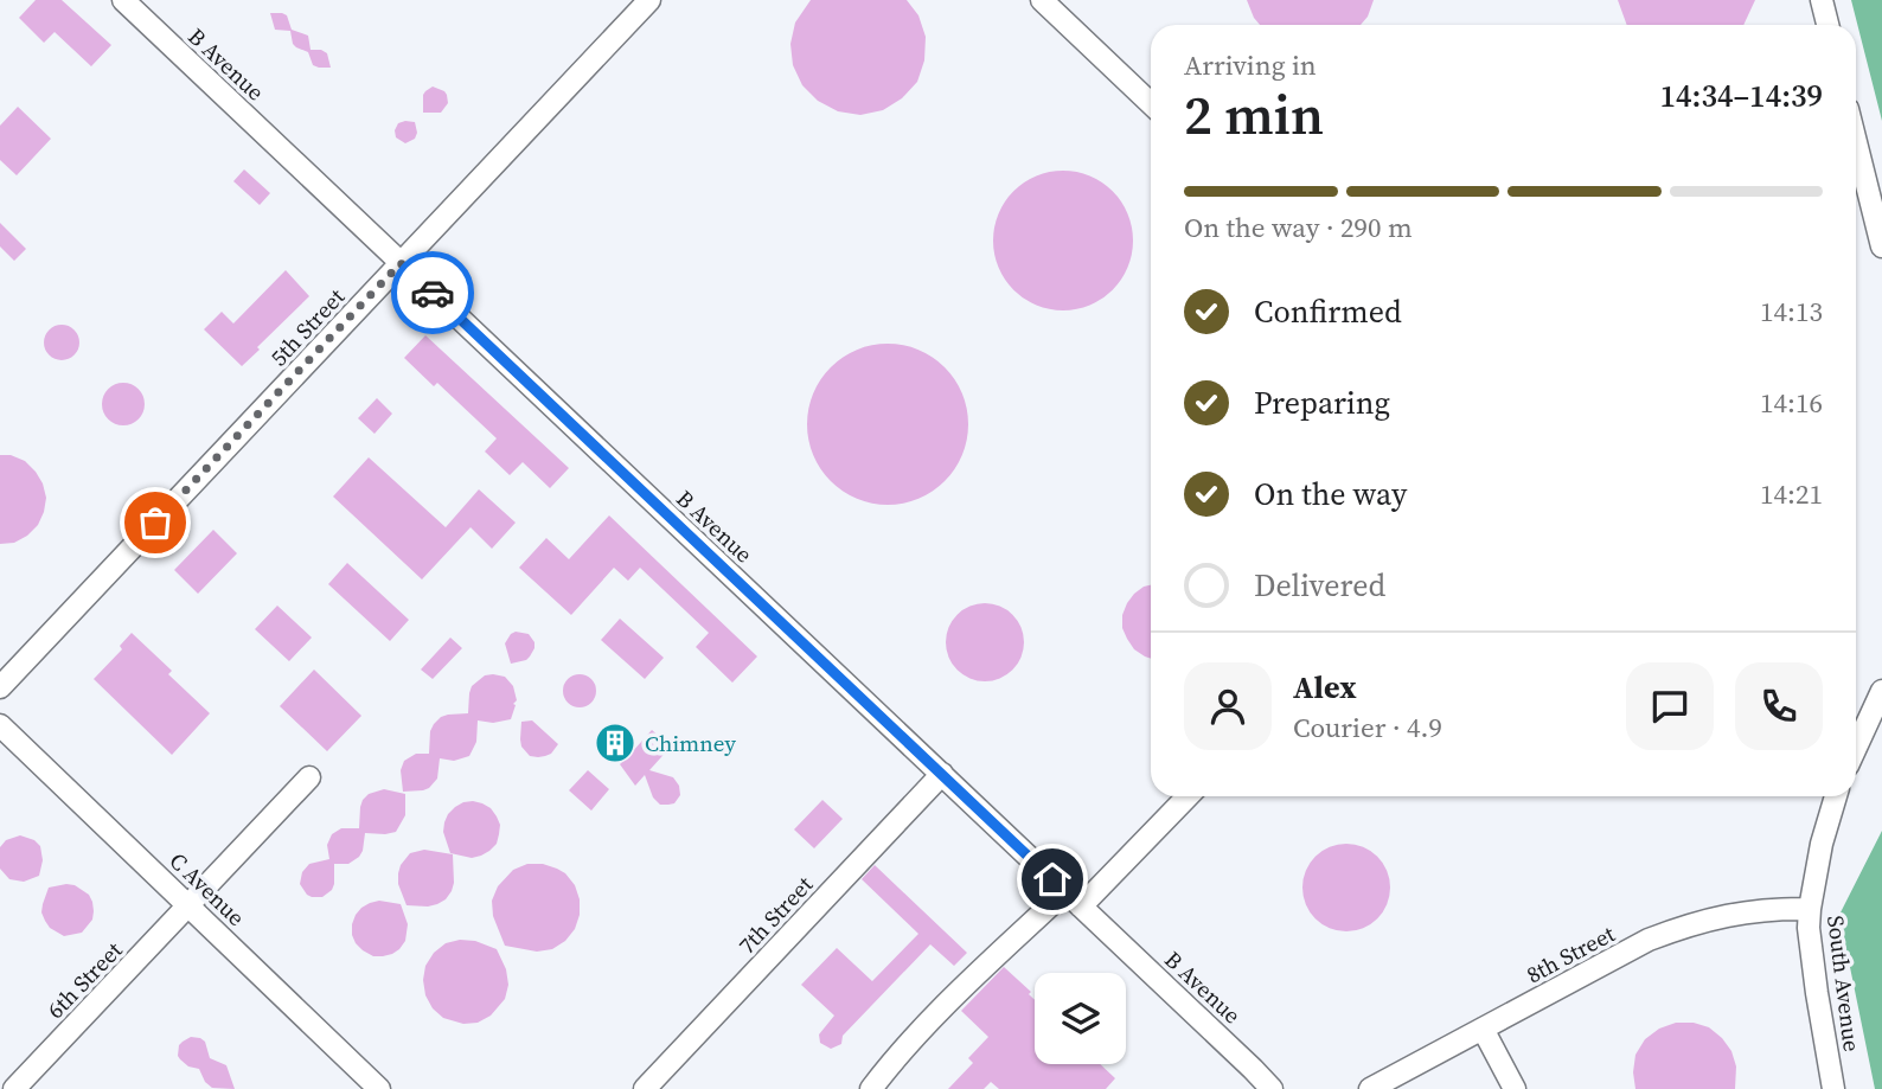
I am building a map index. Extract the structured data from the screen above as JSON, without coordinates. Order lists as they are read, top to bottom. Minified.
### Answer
{"streets":{"lane":["B Avenue","5th Street","C Avenue","7th Street","8th Street","6th Street","South Avenue"]},"crossings":[["B Avenue","5th Street"],["B Avenue","7th Street"],["C Avenue","6th Street"],["8th Street","South Avenue"]],"places":{"building":["Chimney"]},"page":{"heading":["2 min","Arriving in","14:34–14:39"],"panel":["Alex","Courier · 4.9"],"bar":"On the way · 290 m","list":[["Confirmed","14:13"],["Preparing","14:16"],["On the way","14:21"],"Delivered"]}}
